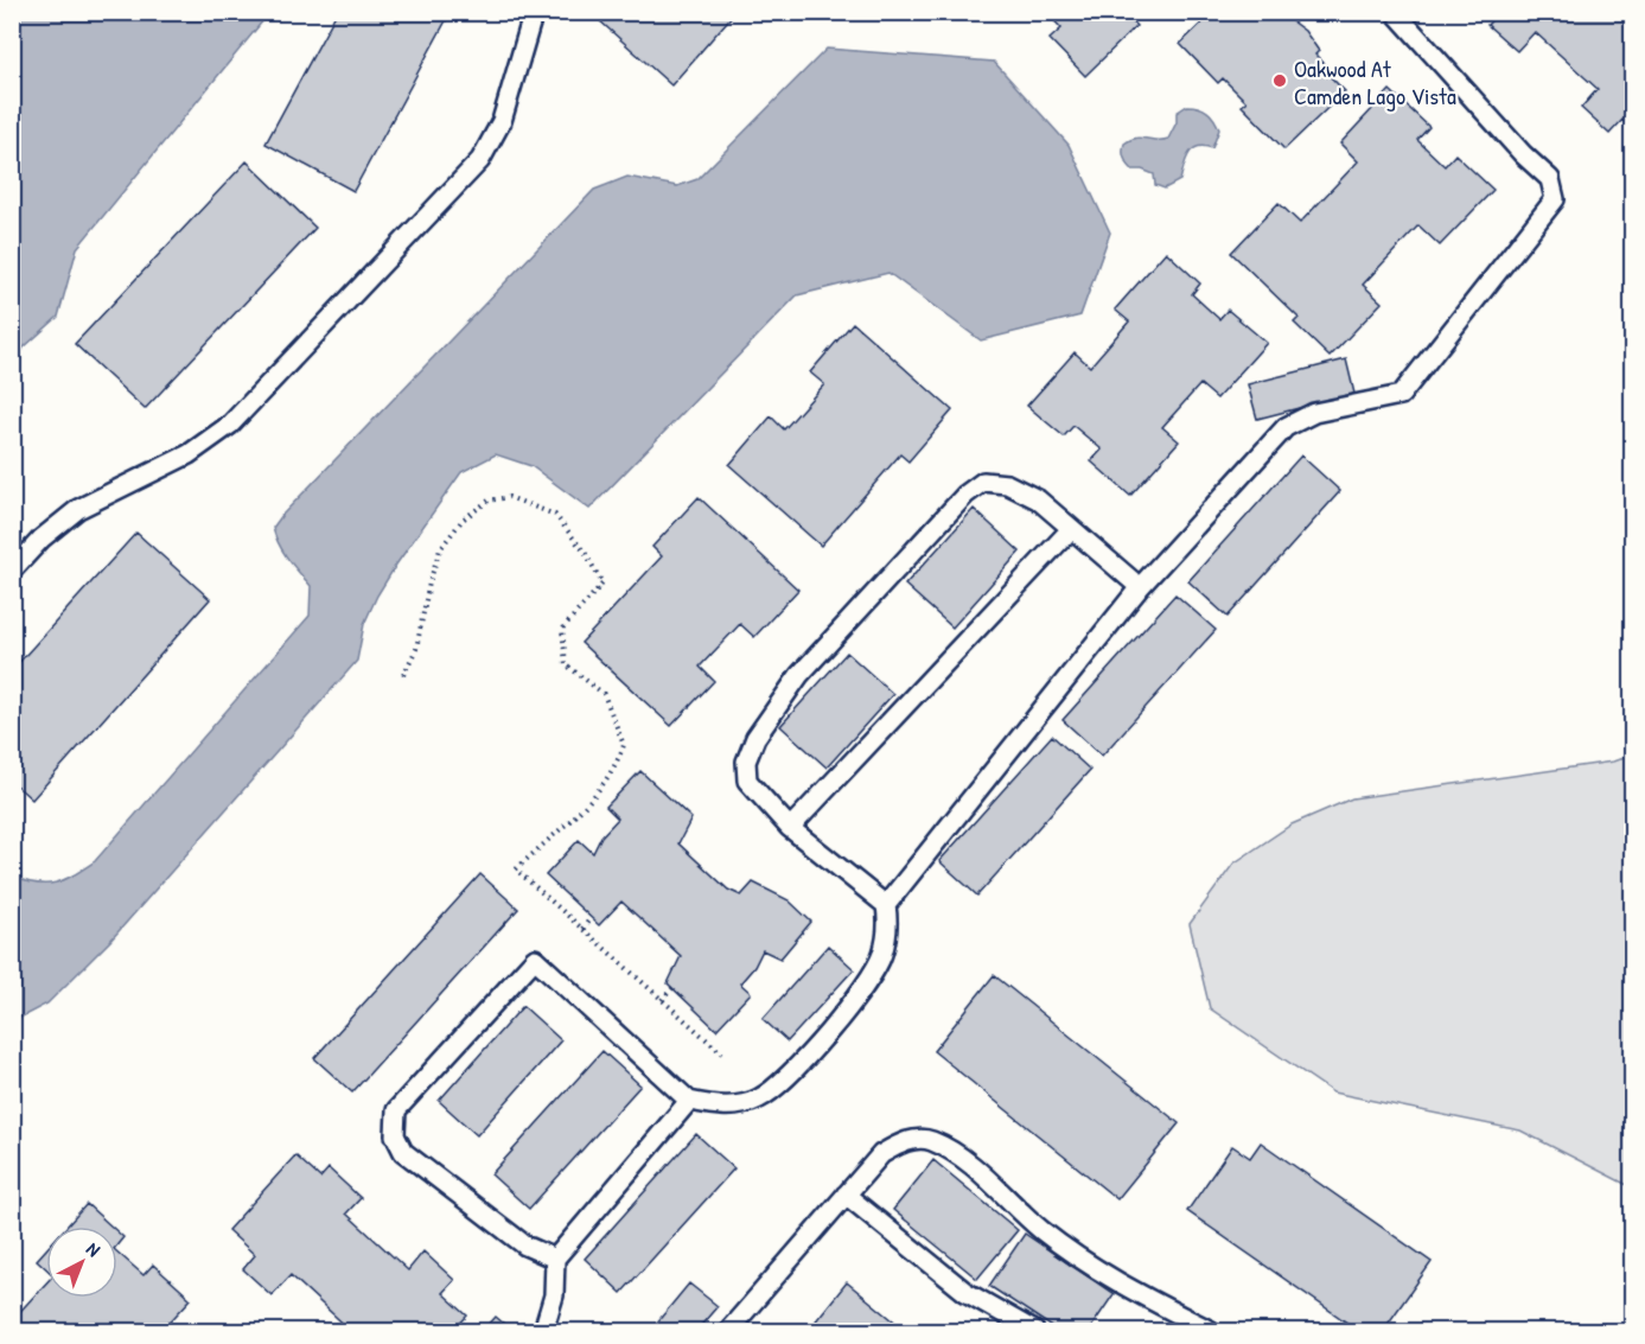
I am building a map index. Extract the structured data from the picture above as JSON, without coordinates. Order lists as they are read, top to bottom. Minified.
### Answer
{"places":["Oakwood At Camden Lago Vista"],"north":"top right"}
